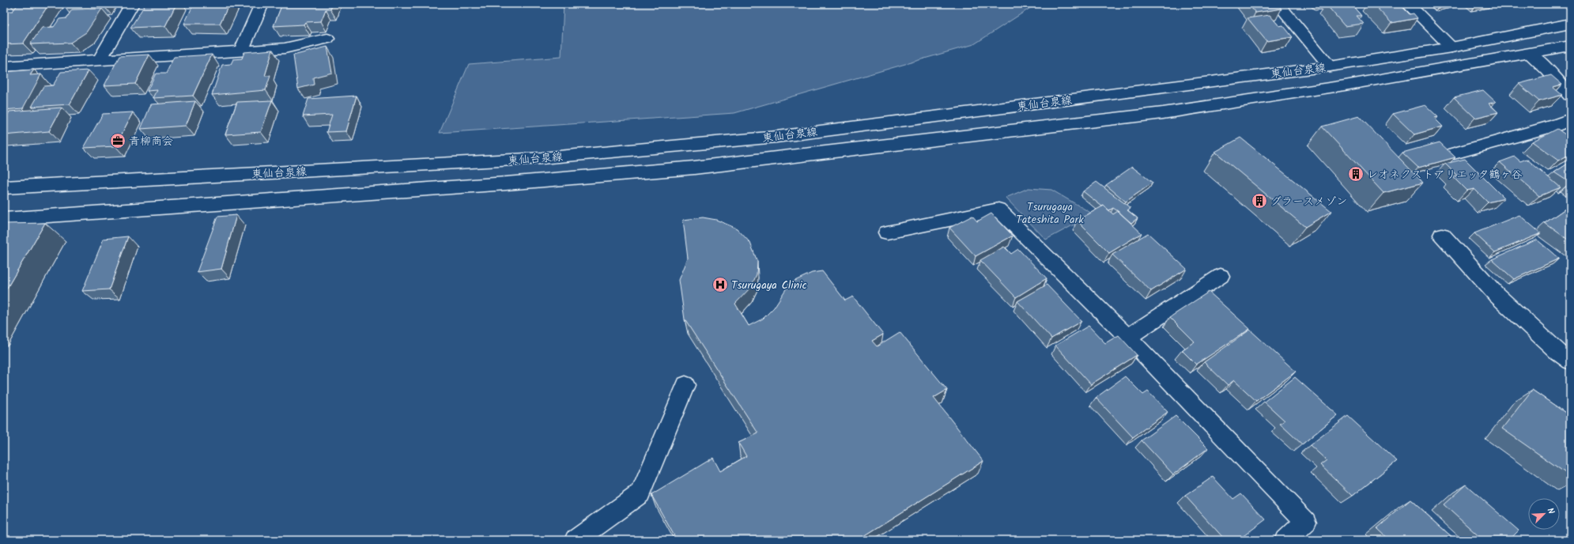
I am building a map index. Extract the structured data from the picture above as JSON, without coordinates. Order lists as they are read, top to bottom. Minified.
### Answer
{"streets":{"street":["東仙台泉線"]},"parks":["Tsurugaya Tateshita Park"],"places":{"office":["青柳商会"],"building":["レオネクストアリエッタ鶴ヶ谷","グラースメゾン"],"hospital":["Tsurugaya Clinic"]},"north":"top right"}
